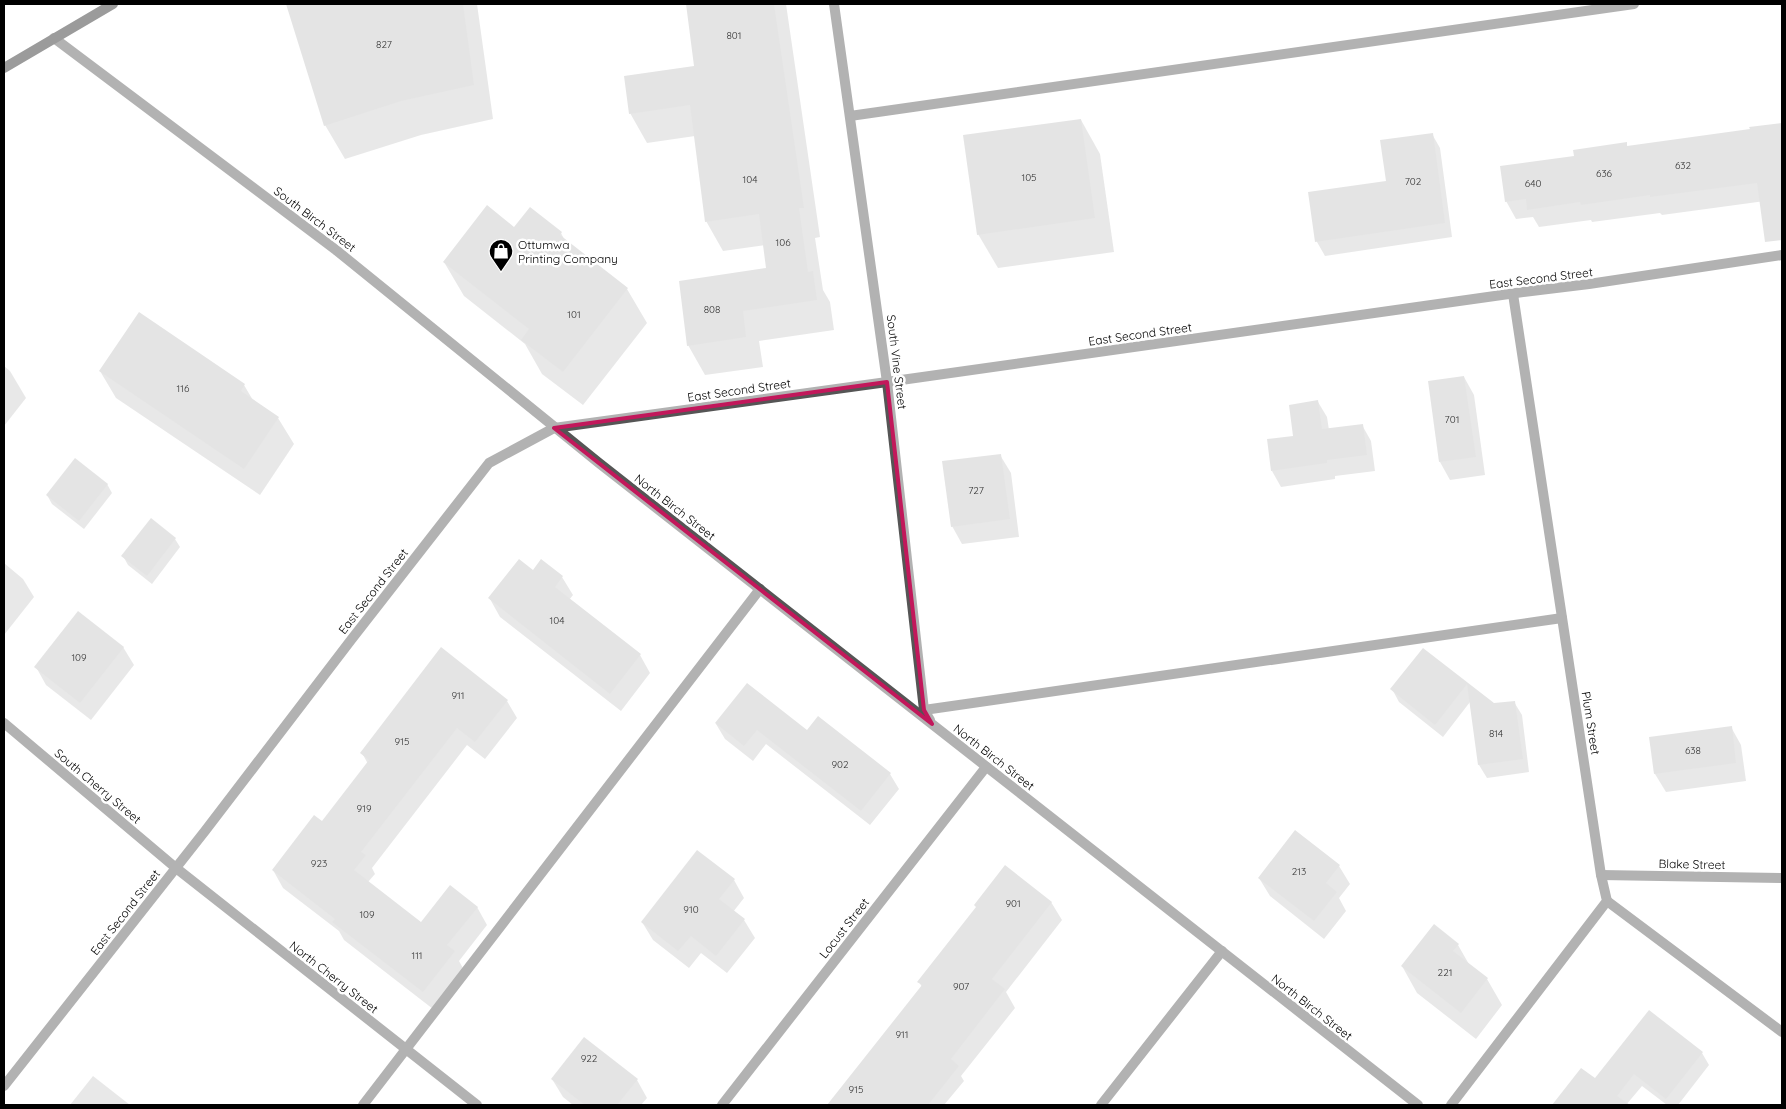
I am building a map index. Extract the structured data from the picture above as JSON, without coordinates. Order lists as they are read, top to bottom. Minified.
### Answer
{"streets":{"street":["South Birch Street","East Second Street","South Vine Street","North Birch Street","Plum Street","South Cherry Street","Blake Street","Locust Street","North Cherry Street"]},"crossings":[["South Birch Street","East Second Street"],["South Birch Street","North Birch Street"],["East Second Street","South Vine Street"],["East Second Street","North Birch Street"],["East Second Street","Plum Street"],["East Second Street","South Cherry Street"],["East Second Street","North Cherry Street"],["South Vine Street","North Birch Street"],["North Birch Street","Locust Street"],["Plum Street","Blake Street"],["South Cherry Street","North Cherry Street"]],"places":{"shop":["Ottumwa Printing Company"]},"house_numbers":["801","827","632","636","105","104","702","640","106","808","101","116","701","727","104","109","911","814","915","638","902","919","923","213","901","910","109","111","221","907","911","922","915"]}
